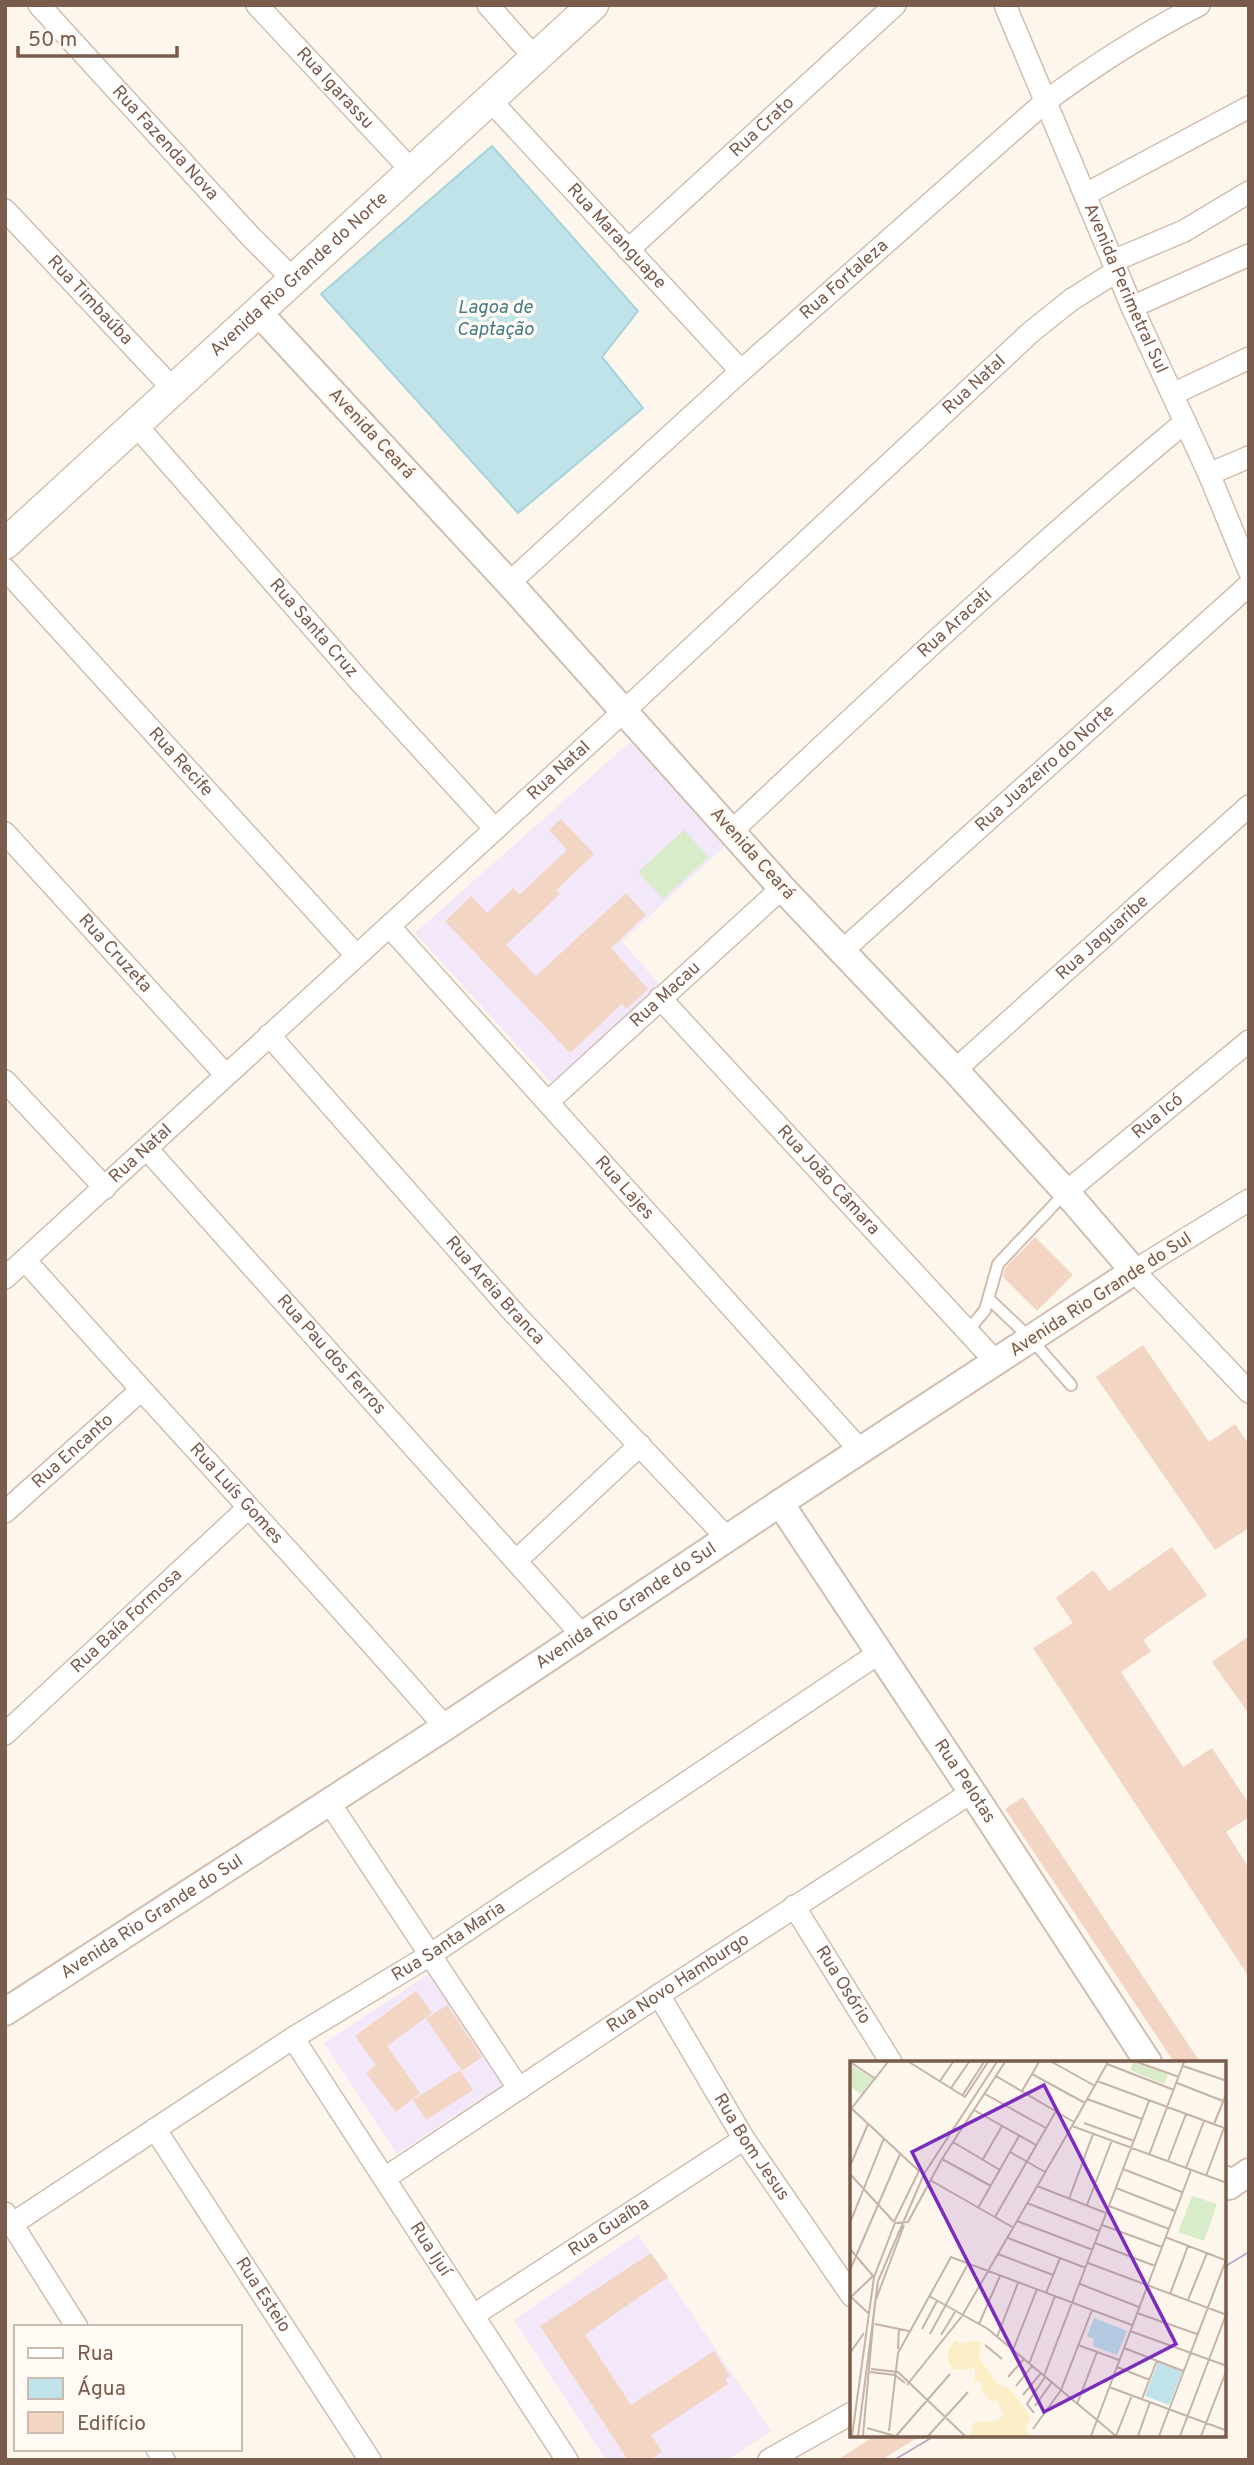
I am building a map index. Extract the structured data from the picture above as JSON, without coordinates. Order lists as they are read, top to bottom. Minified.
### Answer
{"streets":{"main road":["Avenida Rio Grande do Norte"],"street":["Rua Igarassu","Rua Crato","Rua Fazenda Nova","Rua Maranguape","Rua Fortaleza","Avenida Perimetral Sul","Rua Timbaúba","Rua Natal","Avenida Ceará","Rua Aracati","Rua Santa Cruz","Rua Recife","Rua Juazeiro do Norte","Rua Jaguaribe","Rua Cruzeta","Rua Macau","Rua Icó","Rua João Câmara","Rua Lajes","Rua Areia Branca","Avenida Rio Grande do Sul","Rua Pau dos Ferros","Rua Encanto","Rua Luís Gomes","Rua Baía Formosa","Rua Pelotas","Rua Santa Maria","Rua Novo Hamburgo","Rua Osório","Rua Bom Jesus","Rua Guaíba","Rua Ijuí","Rua Esteio"]},"crossings":[["Rua Igarassu","Avenida Rio Grande do Norte"],["Rua Crato","Rua Maranguape"],["Rua Fazenda Nova","Avenida Rio Grande do Norte"],["Rua Maranguape","Avenida Rio Grande do Norte"],["Rua Maranguape","Rua Fortaleza"],["Avenida Rio Grande do Norte","Rua Timbaúba"],["Avenida Rio Grande do Norte","Avenida Ceará"],["Avenida Rio Grande do Norte","Rua Santa Cruz"],["Rua Fortaleza","Avenida Perimetral Sul"],["Rua Fortaleza","Avenida Ceará"],["Avenida Perimetral Sul","Rua Natal"],["Avenida Perimetral Sul","Rua Aracati"],["Rua Natal","Avenida Ceará"],["Rua Natal","Rua Santa Cruz"],["Rua Natal","Rua Recife"],["Rua Natal","Rua Cruzeta"],["Rua Natal","Rua Lajes"],["Rua Natal","Rua Areia Branca"],["Rua Natal","Rua Pau dos Ferros"],["Rua Natal","Rua Luís Gomes"],["Avenida Ceará","Rua Aracati"],["Avenida Ceará","Rua Juazeiro do Norte"],["Avenida Ceará","Rua Jaguaribe"],["Avenida Ceará","Rua Macau"],["Avenida Ceará","Rua Icó"],["Avenida Ceará","Avenida Rio Grande do Sul"],["Rua Macau","Rua João Câmara"],["Rua Macau","Rua Lajes"],["Rua João Câmara","Avenida Rio Grande do Sul"],["Rua Lajes","Avenida Rio Grande do Sul"],["Rua Areia Branca","Avenida Rio Grande do Sul"],["Avenida Rio Grande do Sul","Rua Pau dos Ferros"],["Avenida Rio Grande do Sul","Rua Luís Gomes"],["Avenida Rio Grande do Sul","Rua Pelotas"],["Rua Encanto","Rua Luís Gomes"],["Rua Luís Gomes","Rua Baía Formosa"],["Rua Pelotas","Rua Santa Maria"],["Rua Pelotas","Rua Novo Hamburgo"],["Rua Santa Maria","Rua Ijuí"],["Rua Santa Maria","Rua Esteio"],["Rua Novo Hamburgo","Rua Osório"],["Rua Novo Hamburgo","Rua Bom Jesus"],["Rua Novo Hamburgo","Rua Ijuí"],["Rua Bom Jesus","Rua Guaíba"],["Rua Guaíba","Rua Ijuí"]],"water":["Lagoa de Captação"],"legend":["Rua","Água","Edifício"],"scale_bar":"50 m"}
